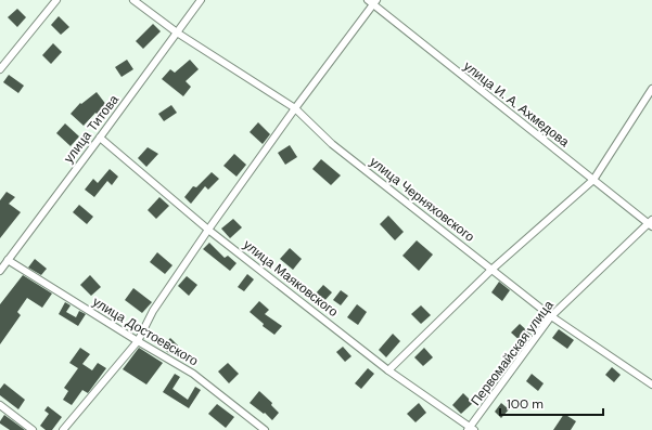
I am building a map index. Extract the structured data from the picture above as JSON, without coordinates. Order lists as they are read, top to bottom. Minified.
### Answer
{"streets":{"street":["улица И. А. Ахмедова","улица Титова","улица Черняховского","улица Маяковского","улица Достоевского","Первомайская улица"]},"crossings":[["улица И. А. Ахмедова","Первомайская улица"],["улица Титова","улица Черняховского"],["улица Титова","улица Маяковского"],["улица Титова","улица Достоевского"],["улица Черняховского","Первомайская улица"],["улица Маяковского","Первомайская улица"]],"scale_bar":"100 m"}
